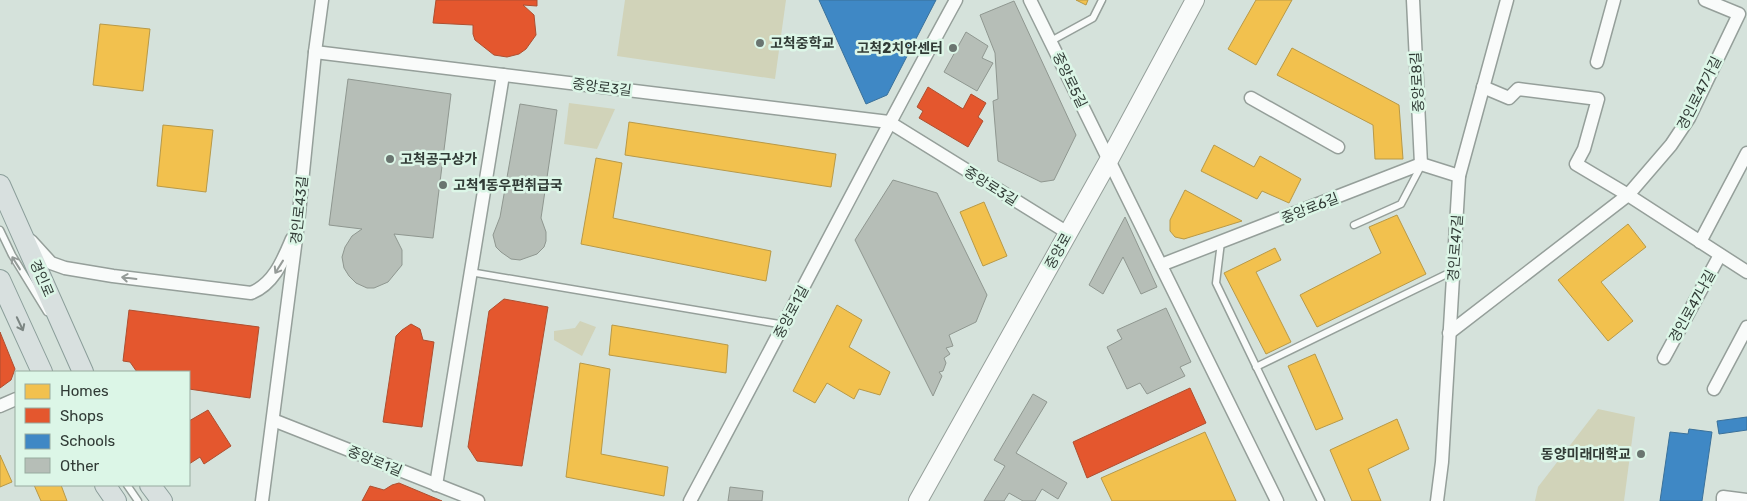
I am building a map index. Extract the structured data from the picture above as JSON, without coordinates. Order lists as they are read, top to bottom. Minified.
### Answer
{"streets":{"main road":["중앙로","경인로"],"street":["중앙로5길","중앙로8길","중앙로3길","경인로47가길","중앙로6길","경인로43길","경인로47길","경인로47나길","중앙로1길"]},"crossings":[["중앙로5길","중앙로"],["중앙로8길","중앙로6길"],["중앙로3길","경인로43길"],["중앙로3길","중앙로"],["중앙로3길","중앙로1길"],["경인로47가길","경인로47길"],["경인로47가길","경인로47나길"],["경인로43길","중앙로1길"]],"places":["고척중학교","고척2치안센터","고척공구상가","고척1동우편취급국","동양미래대학교"],"legend":["Homes","Shops","Schools","Other"]}
